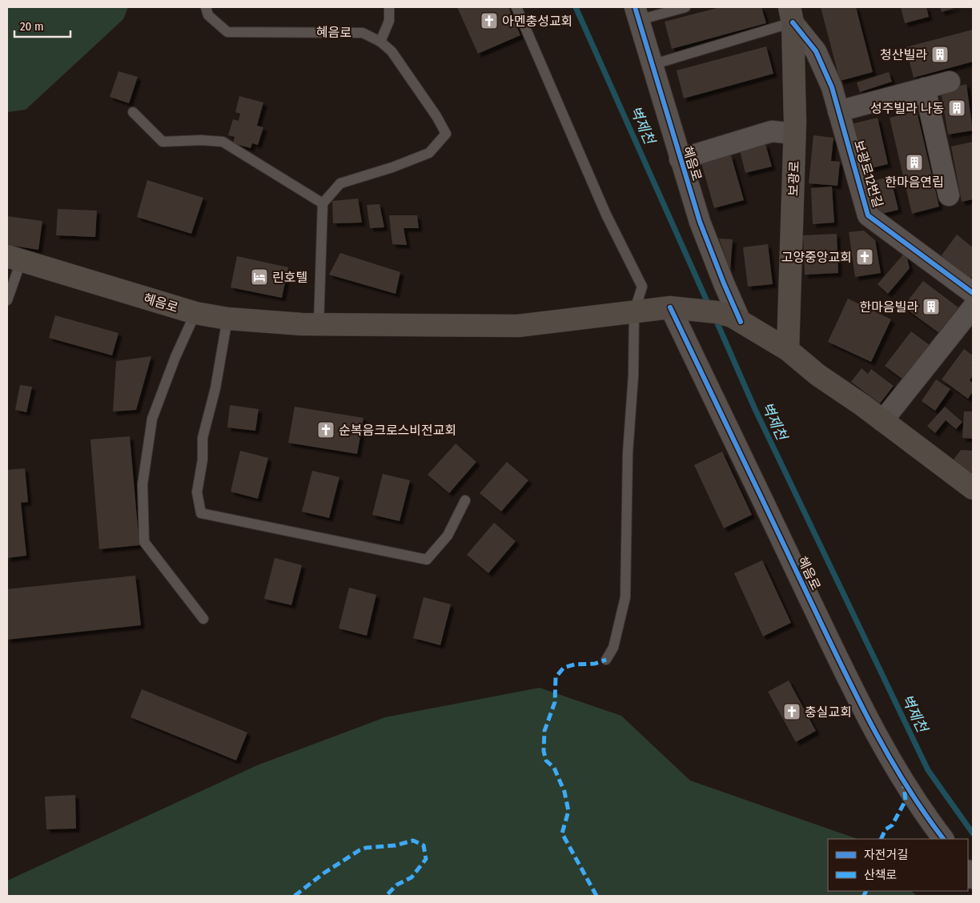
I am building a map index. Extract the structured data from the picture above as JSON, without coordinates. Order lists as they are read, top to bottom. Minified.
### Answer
{"streets":{"main road":["혜음로","보광로"],"street":["보광로12번길"]},"crossings":[["보광로12번길","보광로"]],"water":["벽제천"],"places":{"church":["아멘충성교회","고양중앙교회","순복음크로스비전교회","충실교회"],"building":["청산빌라","성주빌라 나동","한마음연립","한마음빌라"],"hotel":["린호텔"]},"legend":["자전거길","산책로"],"scale_bar":"20 m"}
